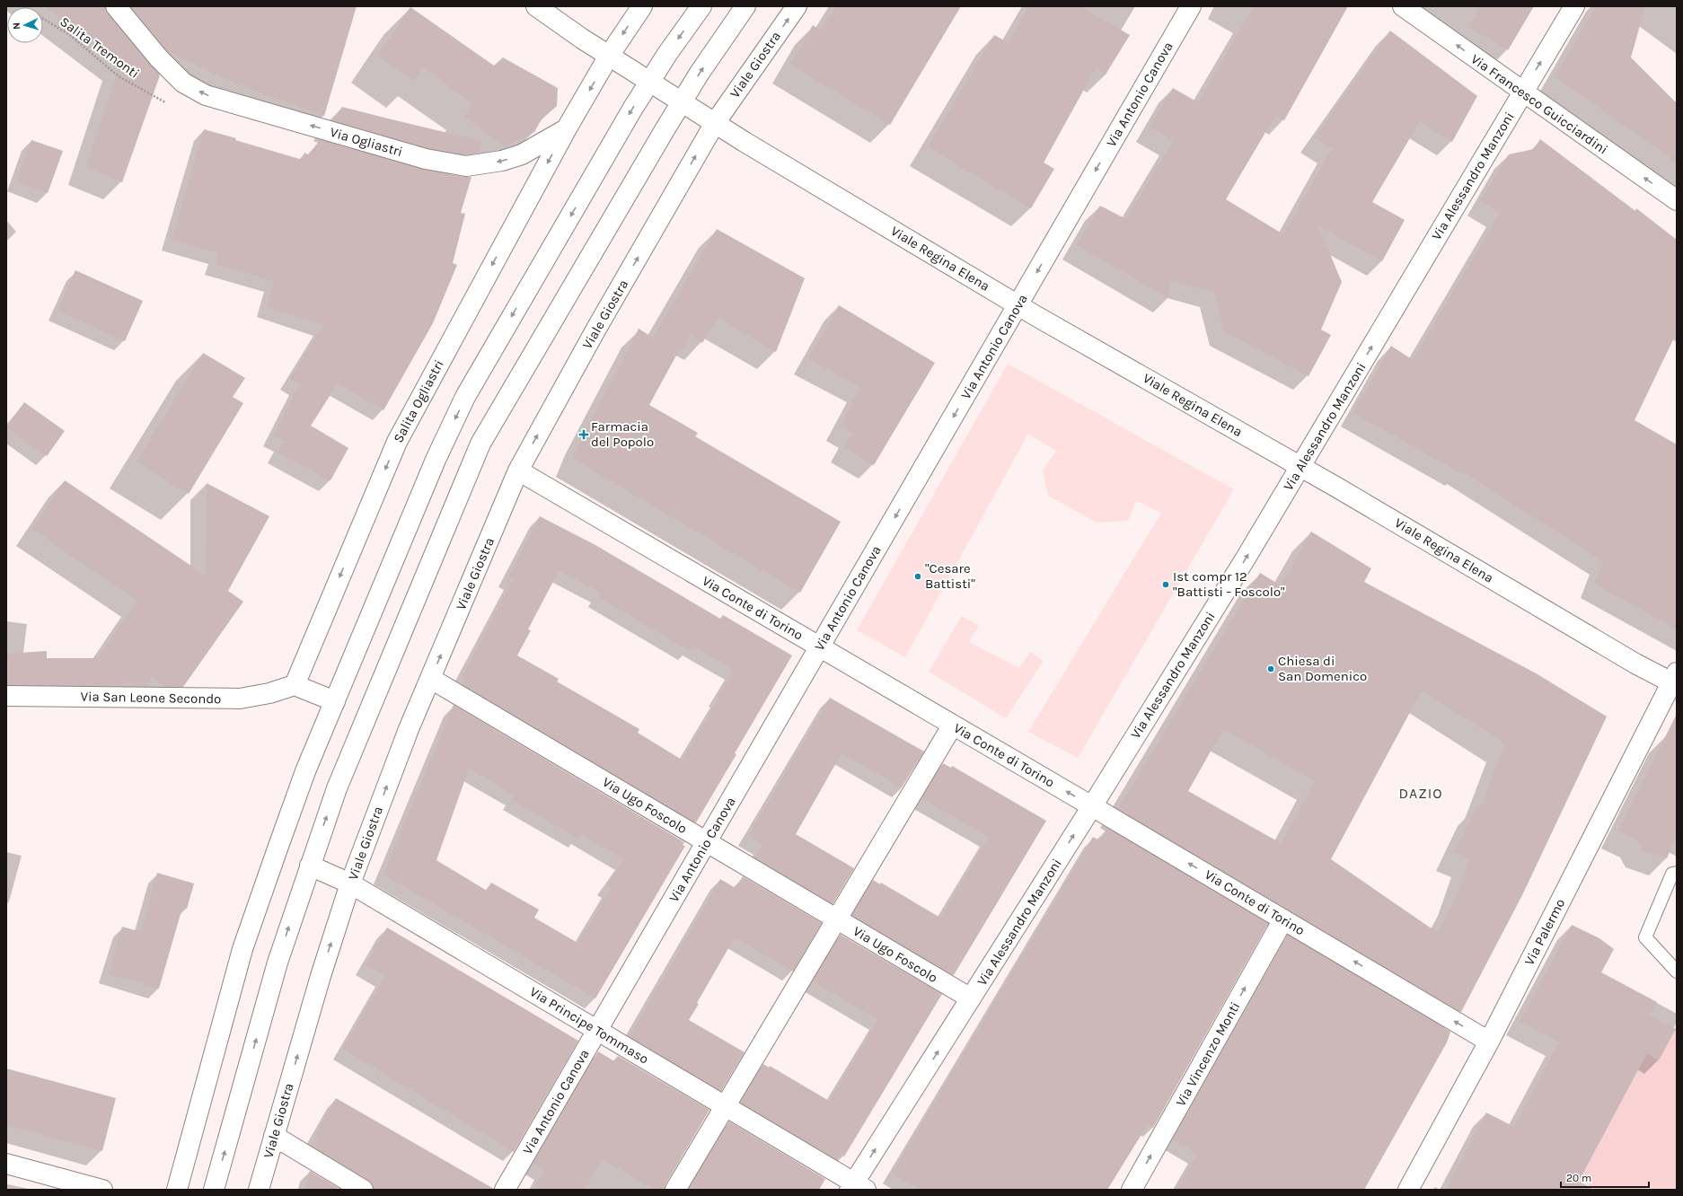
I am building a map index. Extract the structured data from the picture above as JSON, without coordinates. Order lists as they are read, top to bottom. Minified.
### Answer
{"streets":{"street":["Viale Giostra","Via Antonio Canova","Via Francesco Guicciardini","Via Ogliastri","Via Alessandro Manzoni","Viale Regina Elena","Salita Ogliastri","Via Conte di Torino","Via San Leone Secondo","Via Ugo Foscolo","Via Palermo","Via Principe Tommaso","Via Vincenzo Monti"],"path":["Salita Tremonti"]},"crossings":[["Viale Giostra","Viale Regina Elena"],["Viale Giostra","Via Conte di Torino"],["Viale Giostra","Via Ugo Foscolo"],["Viale Giostra","Via Principe Tommaso"],["Via Antonio Canova","Viale Regina Elena"],["Via Antonio Canova","Via Conte di Torino"],["Via Antonio Canova","Via Ugo Foscolo"],["Via Antonio Canova","Via Principe Tommaso"],["Via Francesco Guicciardini","Via Alessandro Manzoni"],["Via Ogliastri","Viale Regina Elena"],["Via Ogliastri","Salita Ogliastri"],["Via Alessandro Manzoni","Viale Regina Elena"],["Via Alessandro Manzoni","Via Conte di Torino"],["Via Alessandro Manzoni","Via Ugo Foscolo"],["Via Alessandro Manzoni","Via Principe Tommaso"],["Viale Regina Elena","Via Palermo"],["Salita Ogliastri","Via San Leone Secondo"],["Via Conte di Torino","Via Palermo"],["Via Conte di Torino","Via Vincenzo Monti"]],"one_way":["Via Antonio Canova","Via Francesco Guicciardini","Via Ogliastri","Via Conte di Torino","Via Vincenzo Monti"],"districts":["DAZIO"],"places":{"health":["Farmacia del Popolo"],"other":["\"Cesare Battisti\"","Ist compr 12 \"Battisti - Foscolo\"","Chiesa di San Domenico"]},"scale_bar":"20 m","north":"left"}
